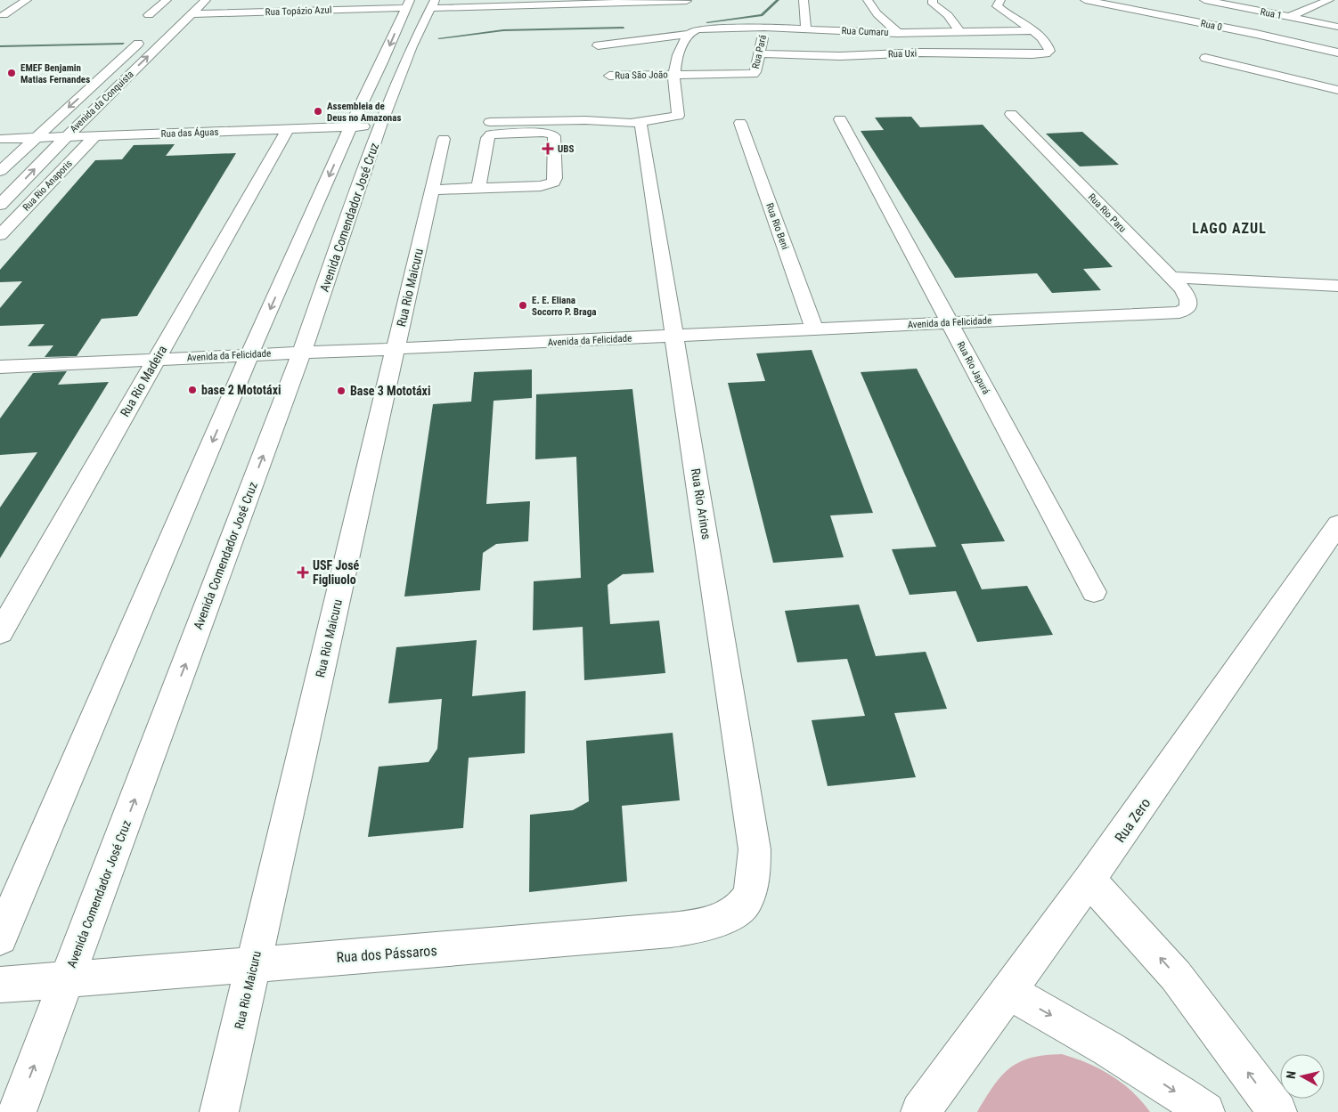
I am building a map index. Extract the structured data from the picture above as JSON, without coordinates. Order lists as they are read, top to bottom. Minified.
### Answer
{"streets":{"street":["Rua Topázio Azul","Rua 1","Rua 0","Rua Cumaru","Rua Pará","Rua Uxi","Rua São João","Avenida da Conquista","Rua das Águas","Rua Rio Anaporis","Rua Rio Paru","Avenida Comendador José Cruz","Rua Rio Beni","Rua Rio Maicuru","Avenida da Felicidade","Rua Rio Japurá","Rua Rio Madeira","Rua Rio Arinos","Rua Zero","Rua dos Pássaros"]},"crossings":[["Rua Topázio Azul","Avenida da Conquista"],["Rua Topázio Azul","Avenida Comendador José Cruz"],["Rua Cumaru","Rua Pará"],["Rua Cumaru","Rua Uxi"],["Rua Pará","Rua Uxi"],["Rua Pará","Rua São João"],["Avenida da Conquista","Rua das Águas"],["Rua das Águas","Rua Rio Anaporis"],["Rua das Águas","Avenida Comendador José Cruz"],["Rua das Águas","Rua Rio Madeira"],["Rua Rio Paru","Avenida da Felicidade"],["Avenida Comendador José Cruz","Avenida da Felicidade"],["Avenida Comendador José Cruz","Rua dos Pássaros"],["Rua Rio Beni","Avenida da Felicidade"],["Rua Rio Maicuru","Avenida da Felicidade"],["Rua Rio Maicuru","Rua dos Pássaros"],["Avenida da Felicidade","Rua Rio Japurá"],["Avenida da Felicidade","Rua Rio Madeira"],["Avenida da Felicidade","Rua Rio Arinos"],["Rua Rio Arinos","Rua dos Pássaros"]],"districts":["LAGO AZUL"],"places":{"other":["EMEF Benjamin Matias Fernandes","Assembleia de Deus no Amazonas","E. E. Eliana Socorro P. Braga","base 2 Mototáxi","Base 3 Mototáxi"],"health":["UBS","USF José Figliuolo"]},"north":"left"}
